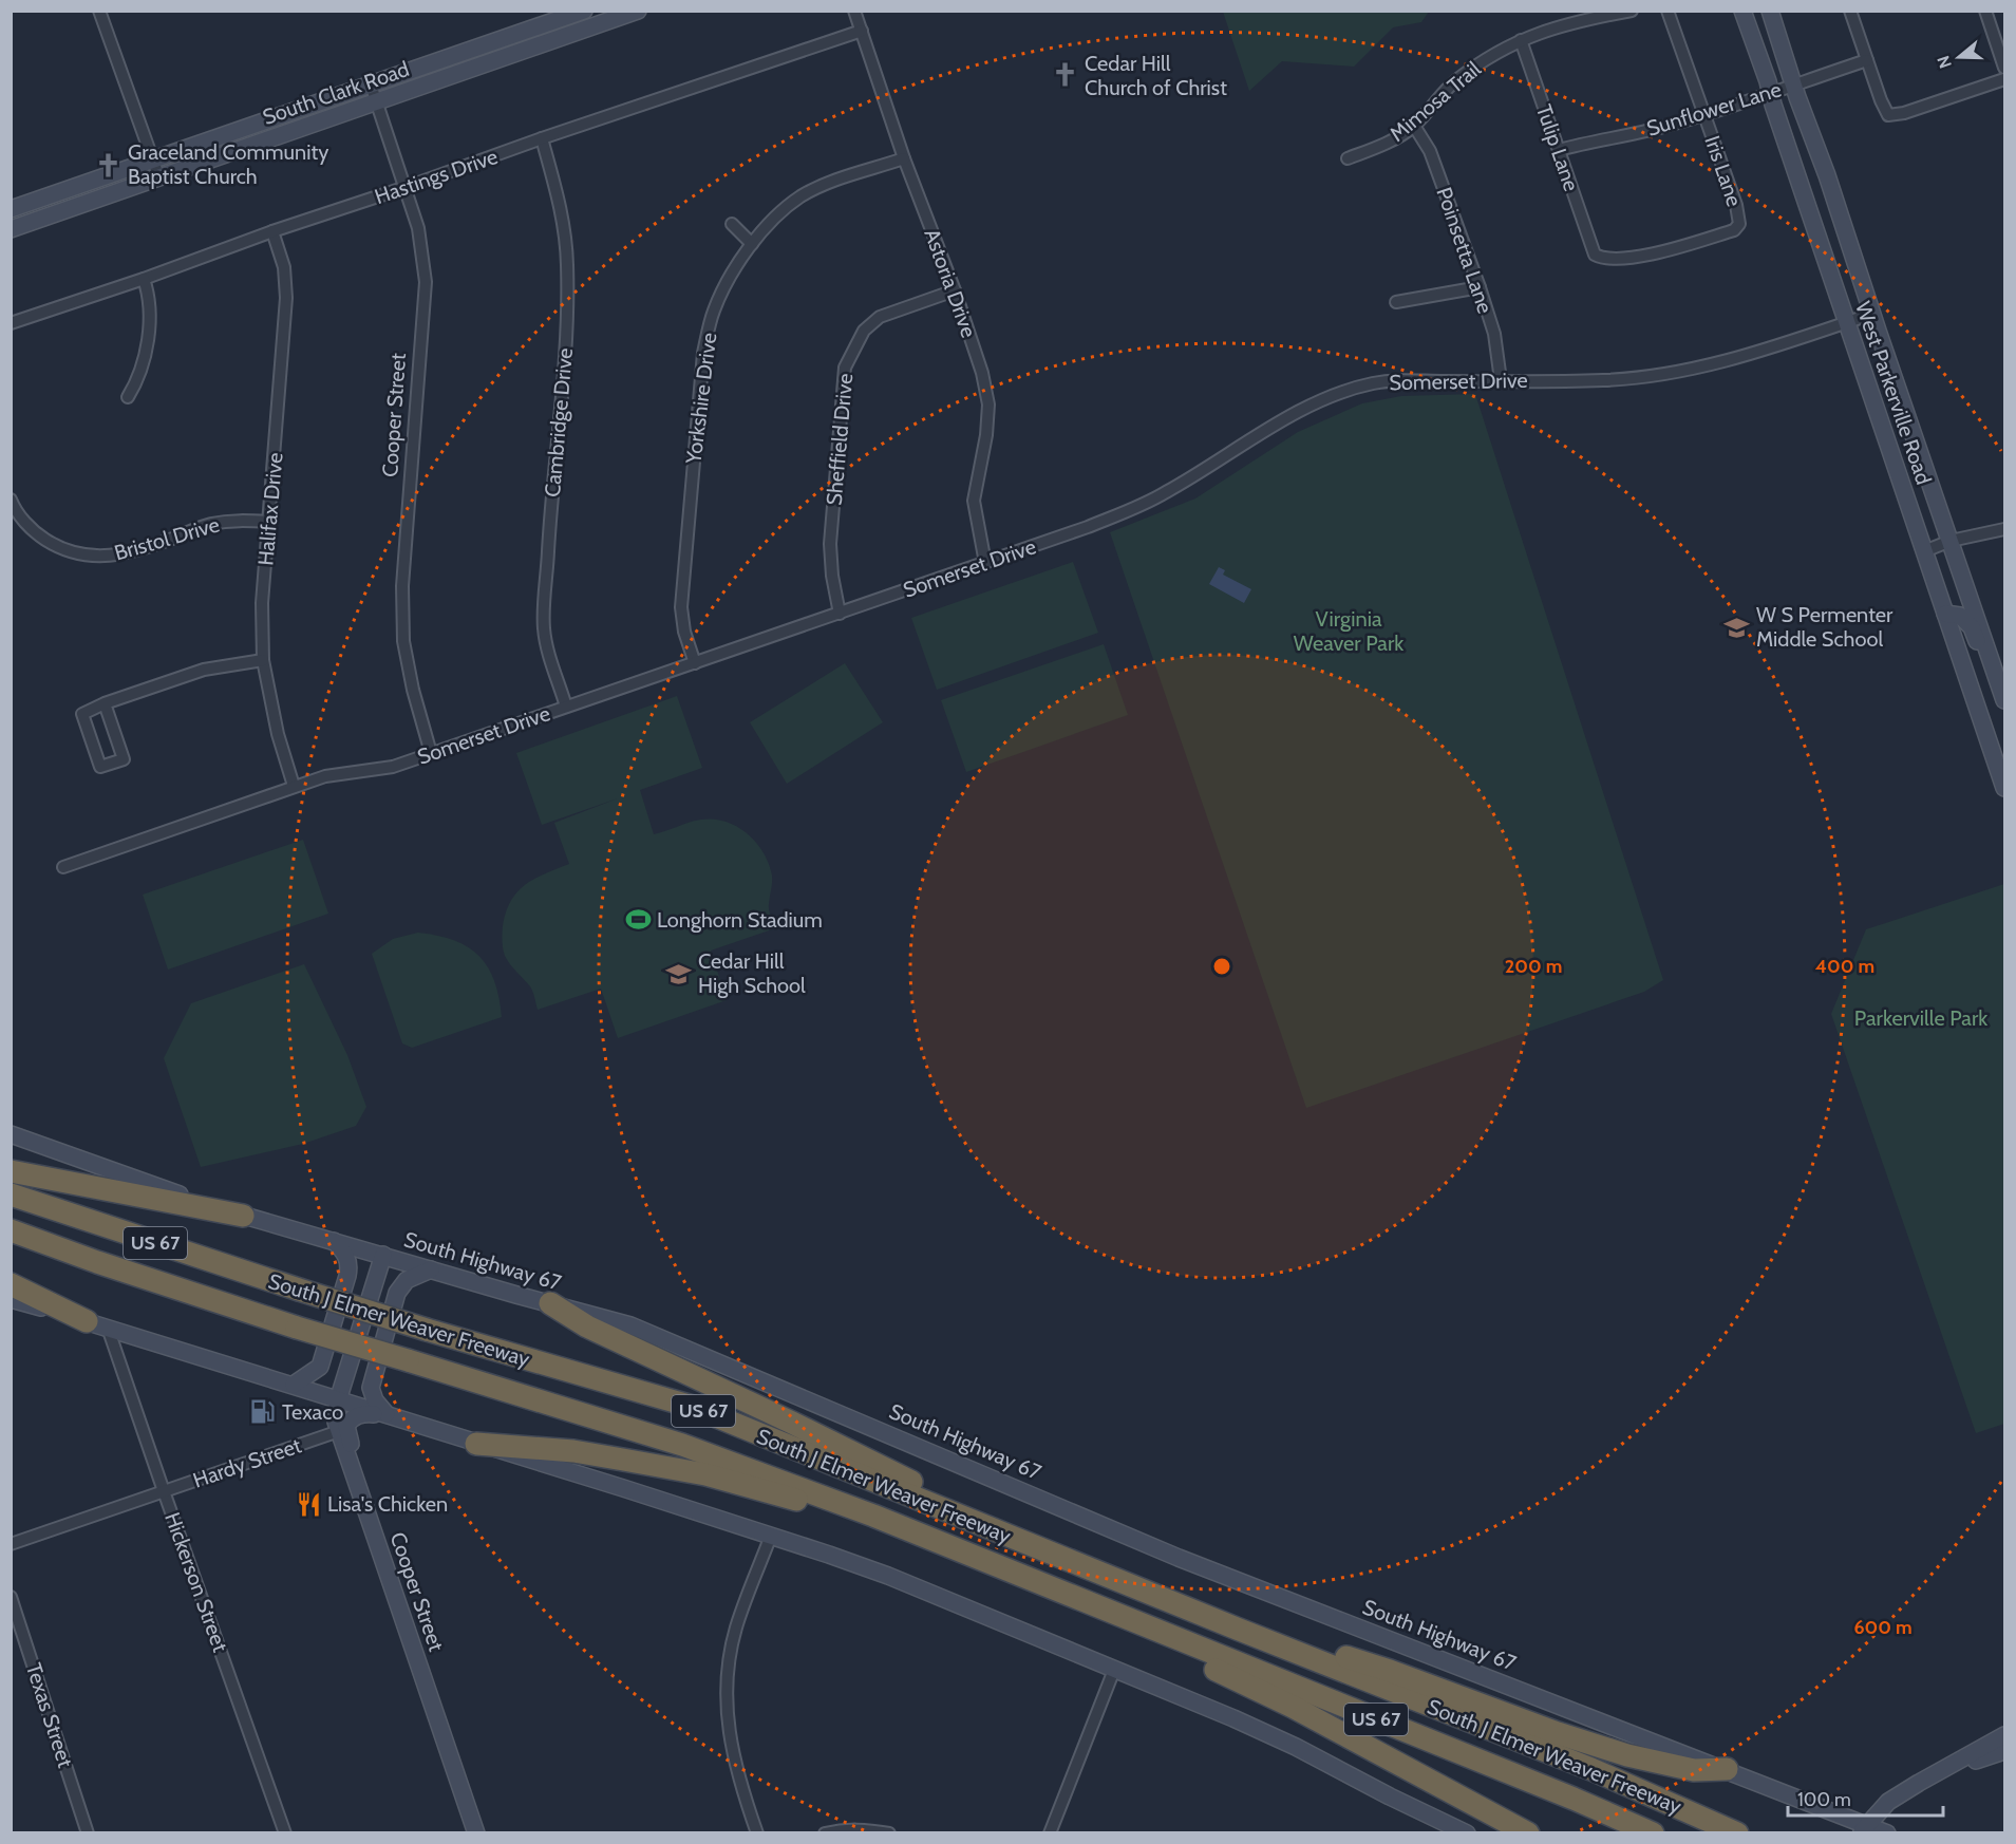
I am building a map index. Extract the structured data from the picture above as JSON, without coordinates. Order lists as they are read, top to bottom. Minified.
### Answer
{"streets":{"highway":["US 67","South J Elmer Weaver Freeway"],"main road":["South Clark Road","West Parkerville Road","Cooper Street","South Highway 67"],"street":["Mimosa Trail","Sunflower Lane","Tulip Lane","Iris Lane","Hastings Drive","Poinsetta Lane","Astoria Drive","Somerset Drive","Yorkshire Drive","Cambridge Drive","Sheffield Drive","Halifax Drive","Bristol Drive","Hardy Street","Hickerson Street","Texas Street"]},"crossings":[["South Clark Road","Cooper Street"],["Mimosa Trail","Tulip Lane"],["Mimosa Trail","Poinsetta Lane"],["Sunflower Lane","Tulip Lane"],["Sunflower Lane","Iris Lane"],["Sunflower Lane","West Parkerville Road"],["Tulip Lane","Iris Lane"],["Hastings Drive","Astoria Drive"],["Hastings Drive","Cooper Street"],["Hastings Drive","Cambridge Drive"],["Hastings Drive","Halifax Drive"],["Poinsetta Lane","Somerset Drive"],["Astoria Drive","Somerset Drive"],["Astoria Drive","Yorkshire Drive"],["Astoria Drive","Sheffield Drive"],["Somerset Drive","West Parkerville Road"],["Somerset Drive","Yorkshire Drive"],["Somerset Drive","Cooper Street"],["Somerset Drive","Cambridge Drive"],["Somerset Drive","Sheffield Drive"],["Somerset Drive","Halifax Drive"],["Cooper Street","South Highway 67"],["Cooper Street","Hardy Street"],["Halifax Drive","Bristol Drive"],["Hardy Street","Hickerson Street"]],"parks":["Virginia Weaver Park","Parkerville Park"],"places":{"church":["Cedar Hill Church of Christ","Graceland Community Baptist Church"],"school or university":["W S Permenter Middle School","Cedar Hill High School"],"sports":["Longhorn Stadium"],"fuel station":["Texaco"],"restaurant":["Lisa's Chicken"]},"scale_bar":"100 m","north":"left","rings":["200 m","400 m","600 m"]}
